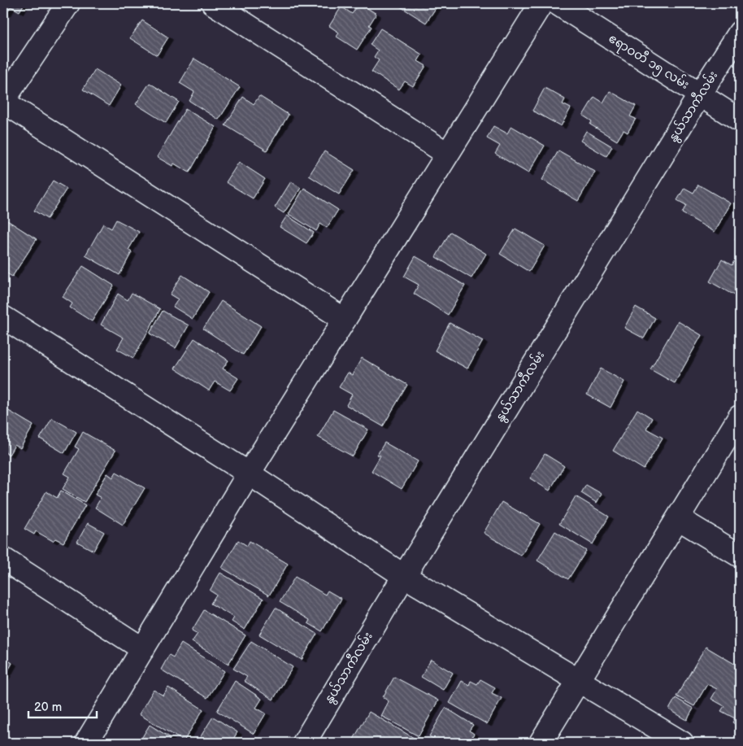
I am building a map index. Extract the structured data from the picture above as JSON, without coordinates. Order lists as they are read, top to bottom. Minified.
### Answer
{"streets":{"street":["ဧရာဝတီ ၁၅ လမ်း","နွယ်သာကီလမ်း"]},"crossings":[["ဧရာဝတီ ၁၅ လမ်း","နွယ်သာကီလမ်း"]],"scale_bar":"20 m"}
